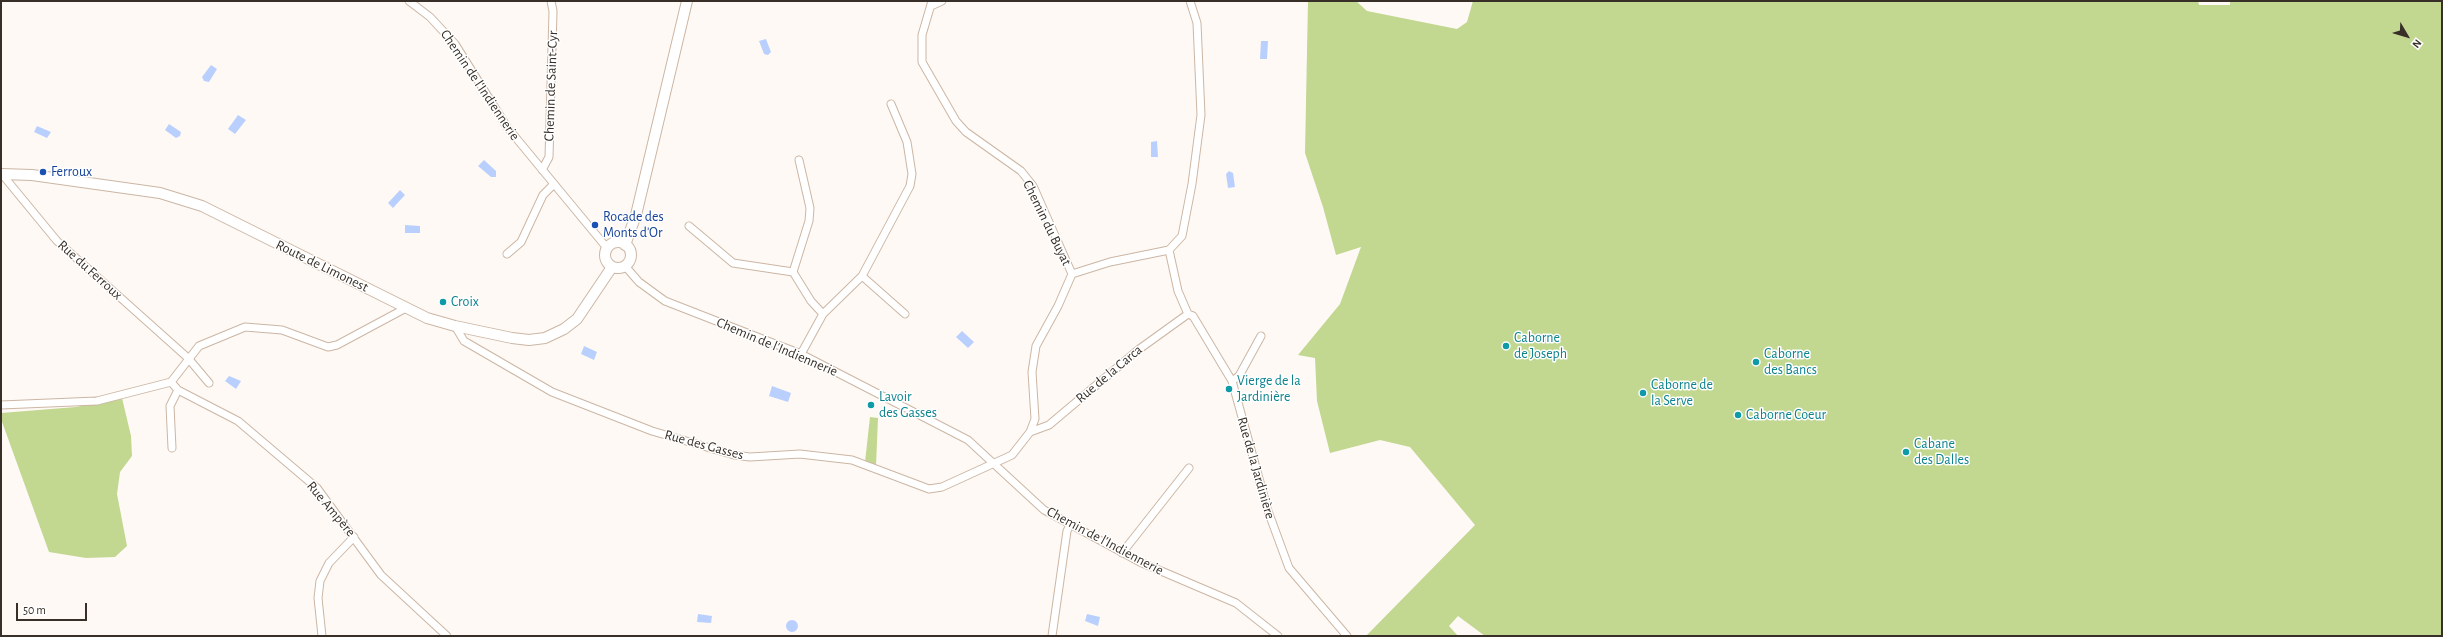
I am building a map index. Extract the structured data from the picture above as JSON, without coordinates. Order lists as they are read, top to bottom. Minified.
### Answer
{"streets":{"street":["Chemin de l'Indiennerie","Chemin de Saint-Cyr","Chemin du Buyat","Route de Limonest","Rue du Ferroux","Rue de la Carca","Rue des Gasses","Rue de la Jardinière","Rue Ampère"]},"crossings":[["Chemin de l'Indiennerie","Chemin de Saint-Cyr"],["Chemin de l'Indiennerie","Route de Limonest"],["Chemin de l'Indiennerie","Rue des Gasses"],["Route de Limonest","Rue du Ferroux"],["Route de Limonest","Rue des Gasses"],["Rue de la Carca","Rue de la Jardinière"]],"places":["Ferroux","Rocade des Monts d'Or","Croix","Caborne de Joseph","Caborne des Bancs","Vierge de la Jardinière","Caborne de la Serve","Lavoir des Gasses","Caborne Coeur","Cabane des Dalles"],"scale_bar":"50 m","north":"bottom right"}
